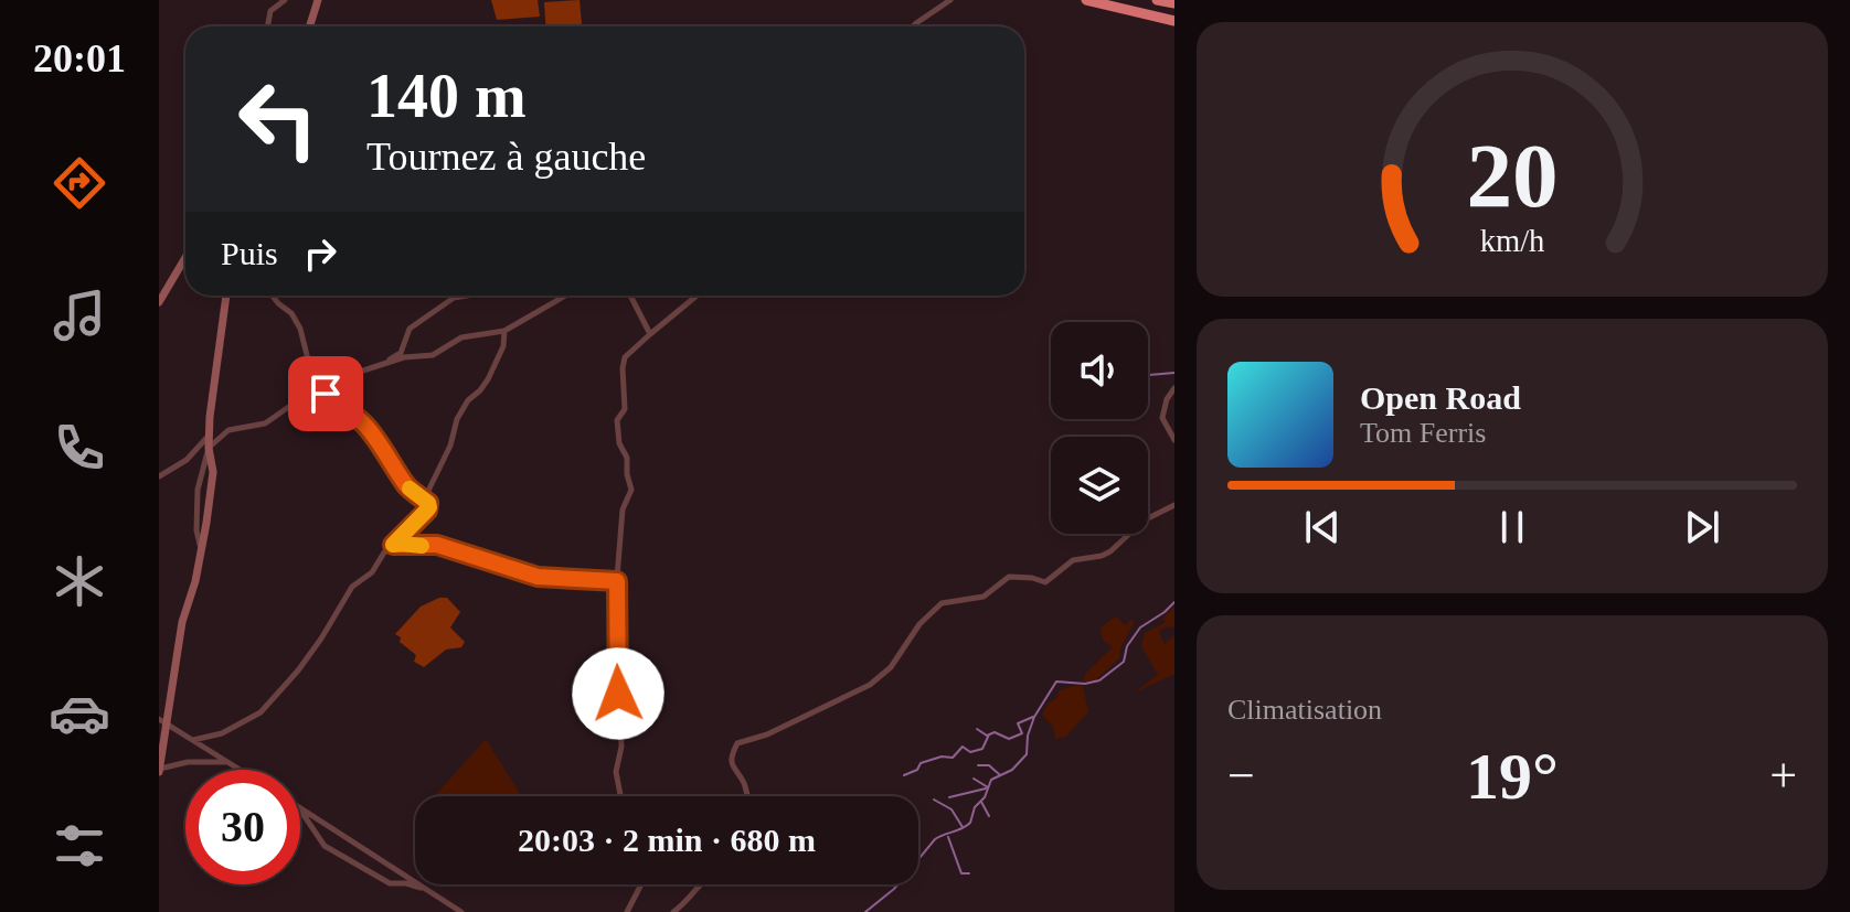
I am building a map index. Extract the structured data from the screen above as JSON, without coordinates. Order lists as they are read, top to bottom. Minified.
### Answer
{"page":{"tabs":"20:01","turn":["140 m","Tournez à gauche"],"then":"Puis","song":["Open Road","Tom Ferris"],"tile":"Climatisation","heat":["−","19°","+"],"limit":"30","trip":"20:03 · 2 min · 680 m","gauge":["20","km/h"]}}
